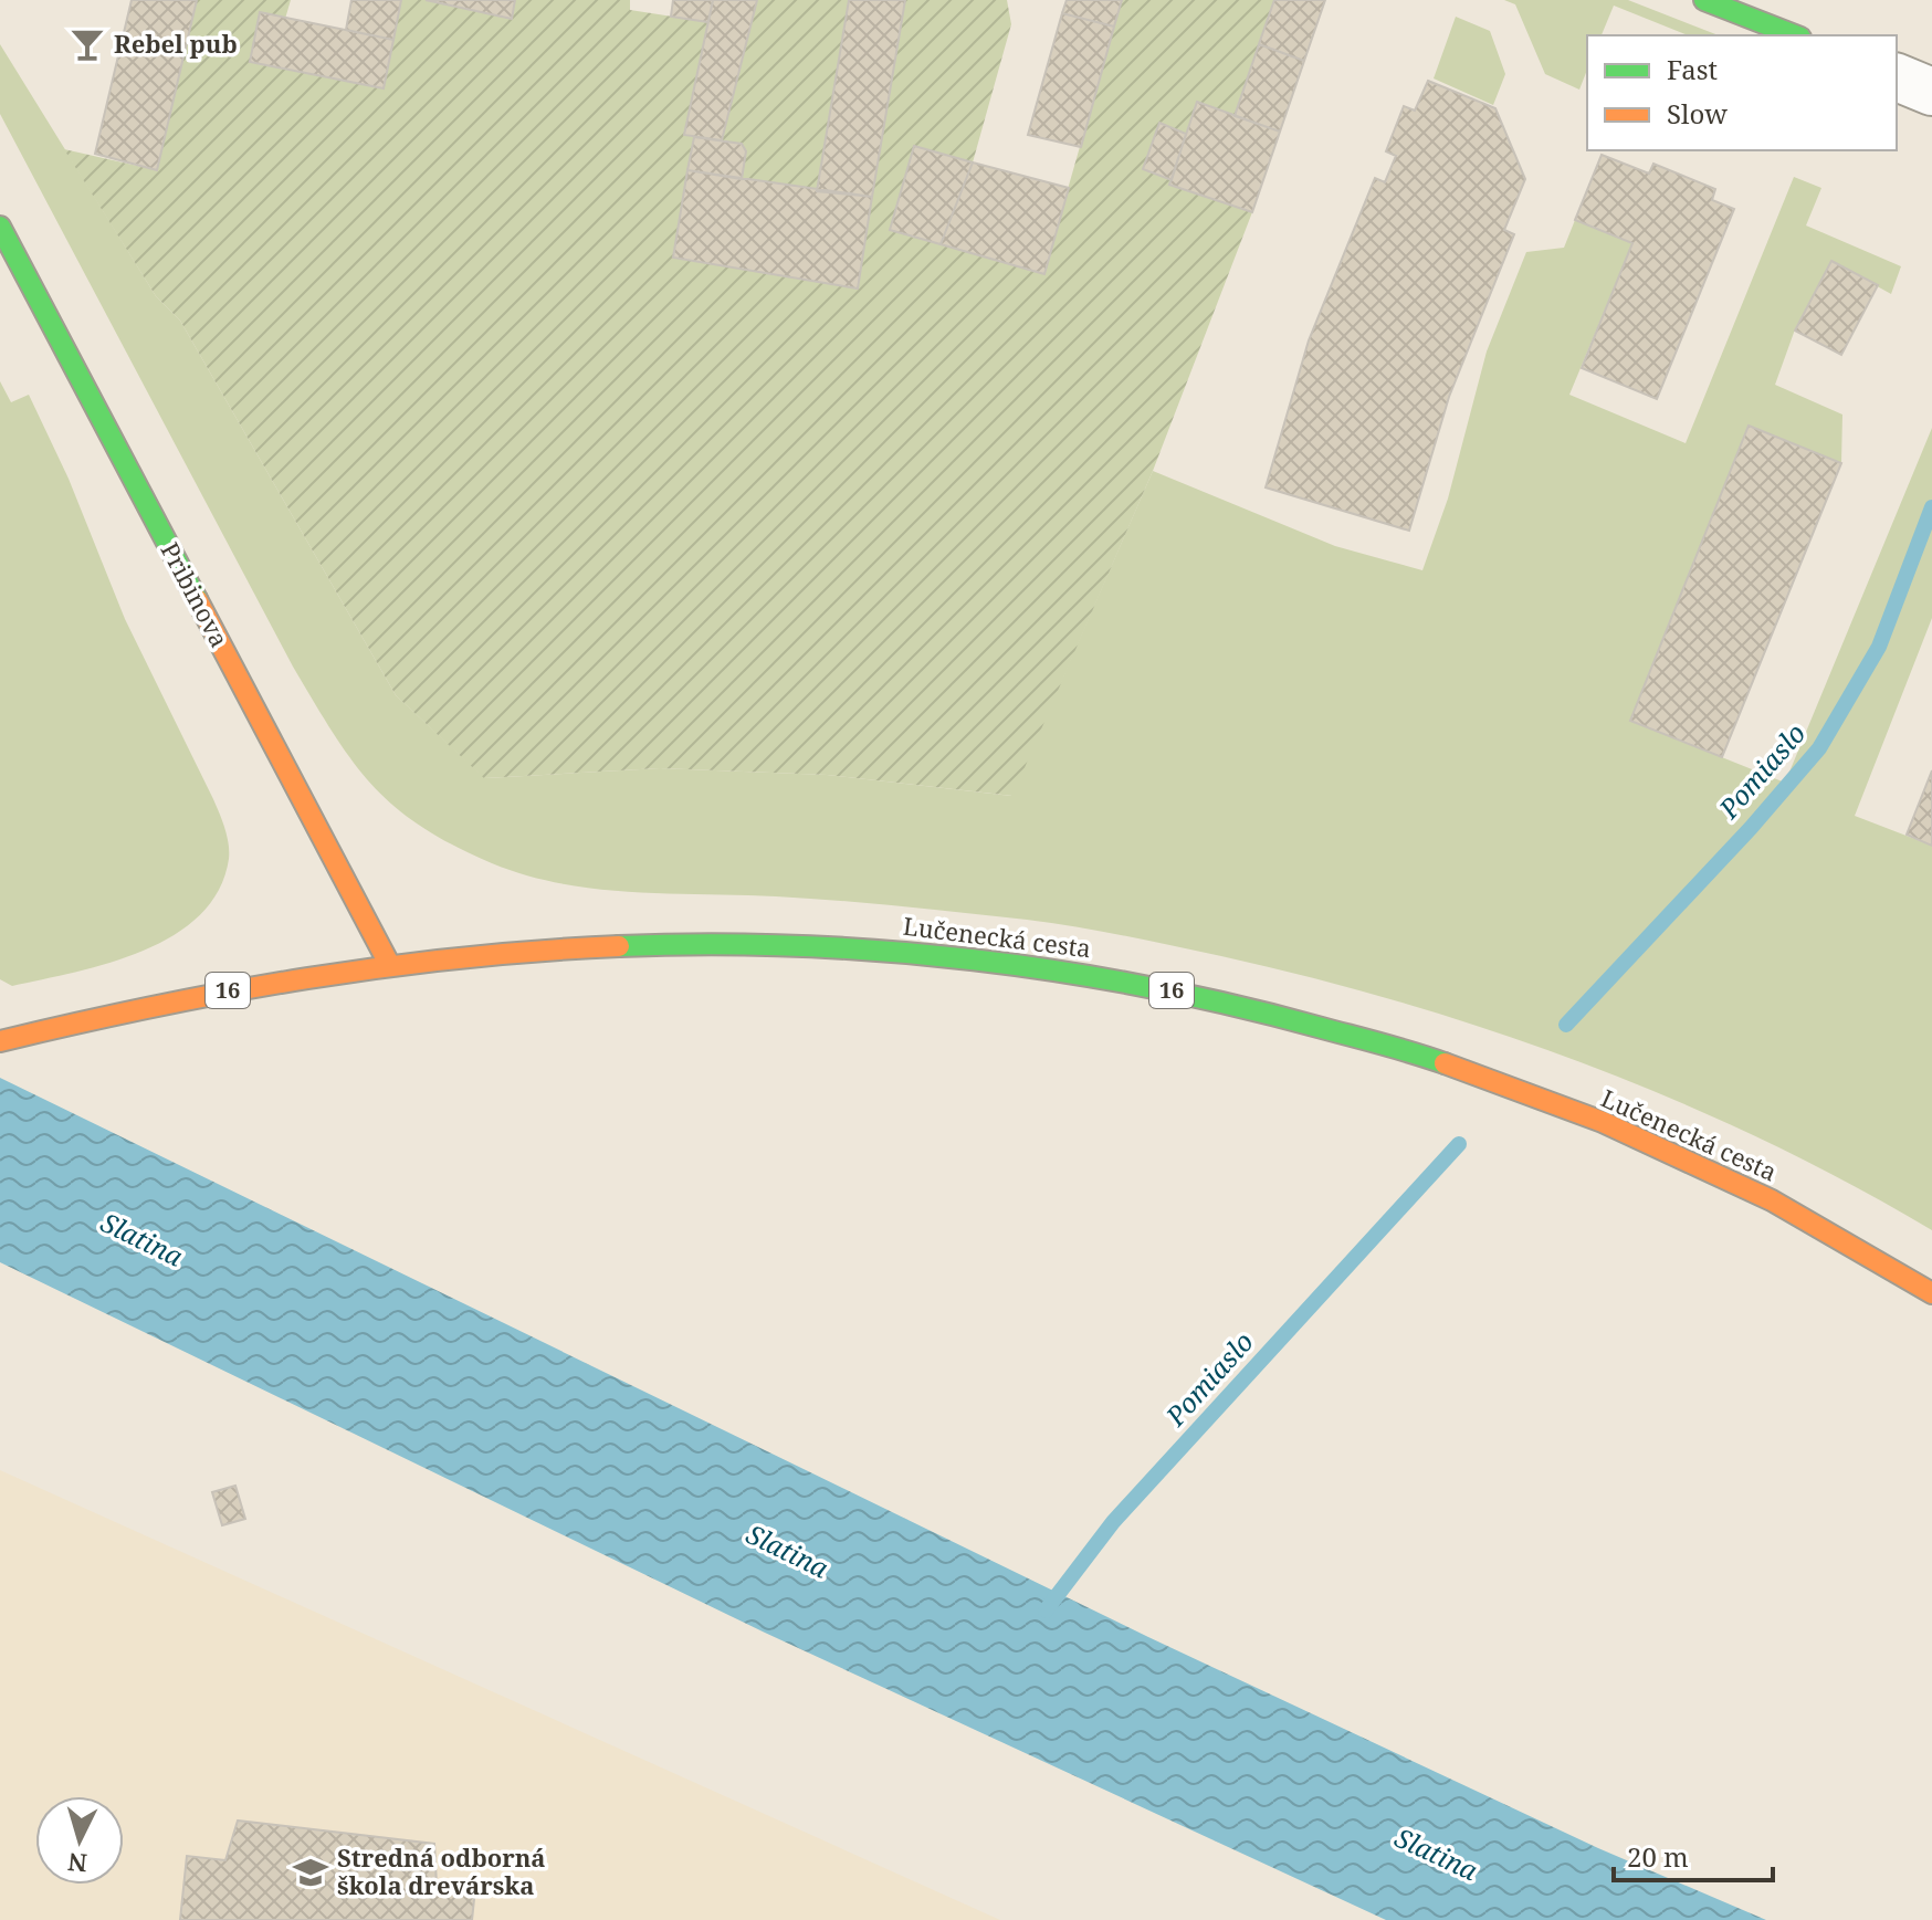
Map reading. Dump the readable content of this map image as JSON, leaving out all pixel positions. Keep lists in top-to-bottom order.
{
  "streets": {
    "main road": ["Pribinova", "Lučenecká cesta", "16"]
  },
  "crossings": [
    ["Pribinova", "Lučenecká cesta"]
  ],
  "water": ["Pomiaslo", "Slatina"],
  "places": {
    "bar": ["Rebel pub"],
    "school or university": ["Stredná odborná škola drevárska"]
  },
  "legend": ["Fast", "Slow"],
  "scale_bar": "20 m",
  "north": "bottom"
}
